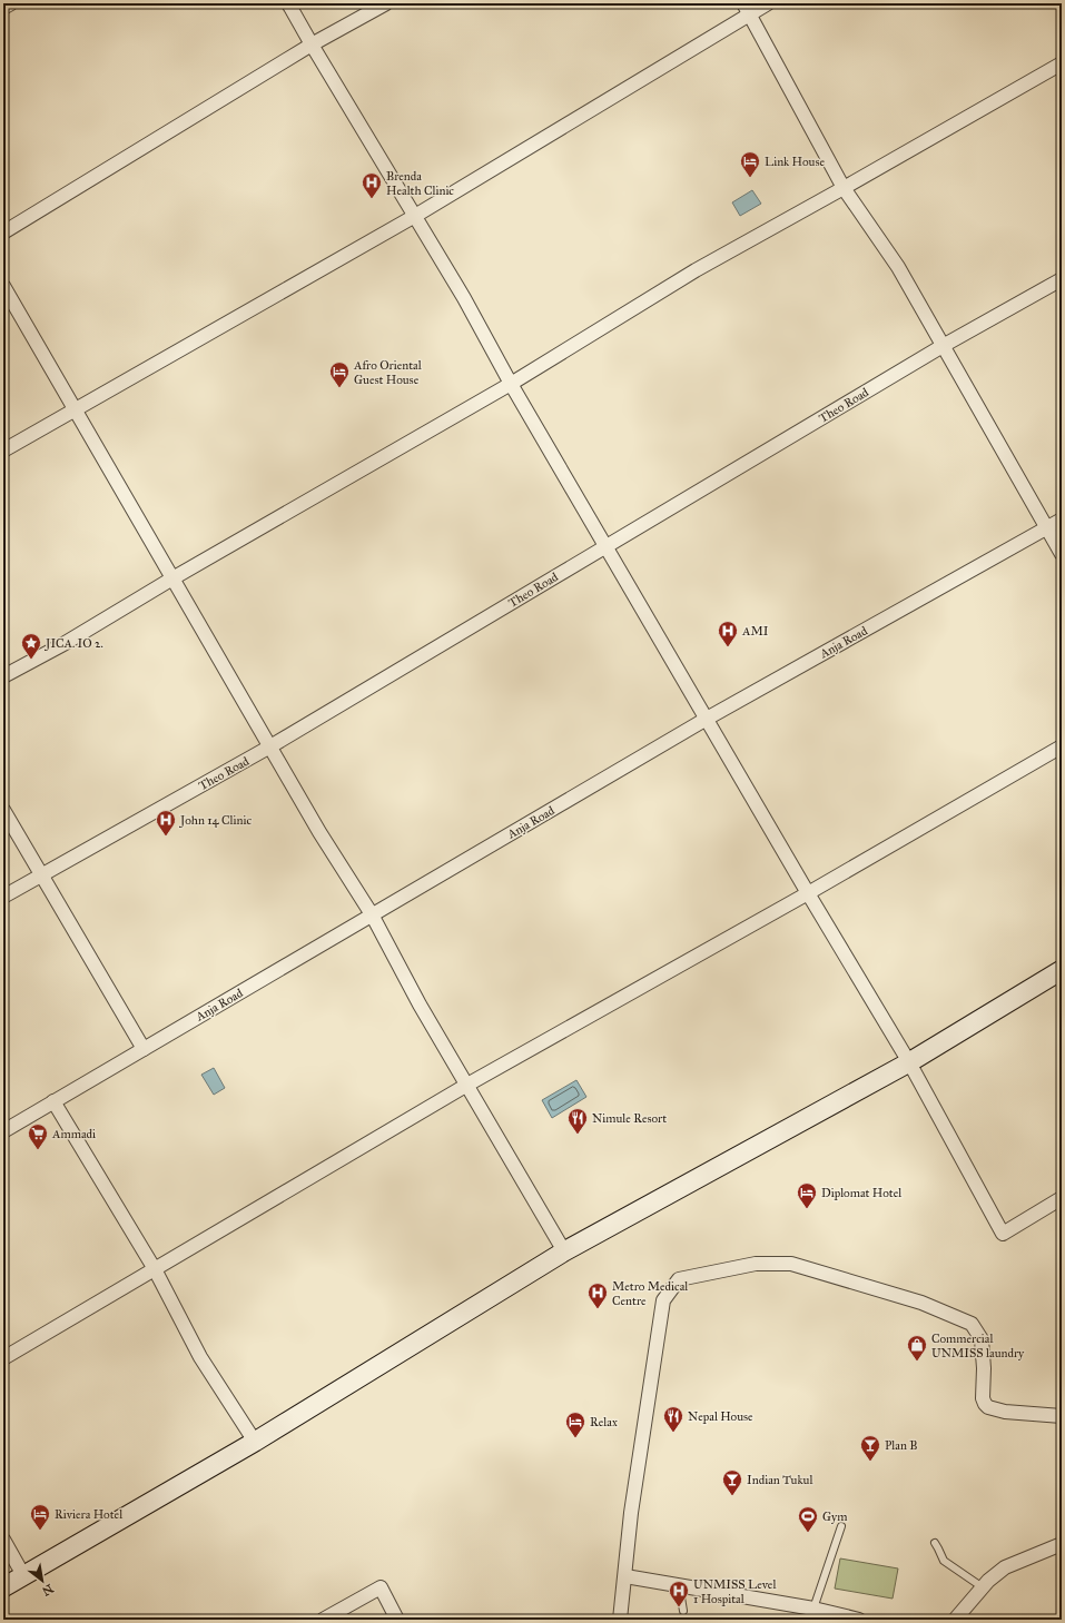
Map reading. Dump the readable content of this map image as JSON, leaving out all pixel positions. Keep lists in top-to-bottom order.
{
  "streets": {
    "street": ["Theo Road", "Anja Road"]
  },
  "places": {
    "hotel": [
      "Link House",
      "Afro Oriental Guest House",
      "Diplomat Hotel",
      "Relax",
      "Riviera Hotel"
    ],
    "hospital": [
      "Brenda Health Clinic",
      "AMI",
      "John 14 Clinic",
      "Metro Medical Centre",
      "UNMISS Level 1 Hospital"
    ],
    "place": ["JICA. IO 2."],
    "restaurant": ["Nimule Resort", "Nepal House"],
    "supermarket": ["Ammadi"],
    "shop": ["Commercial UNMISS laundry"],
    "bar": ["Plan B", "Indian Tukul"],
    "sports": ["Gym"]
  },
  "north": "bottom right"
}
